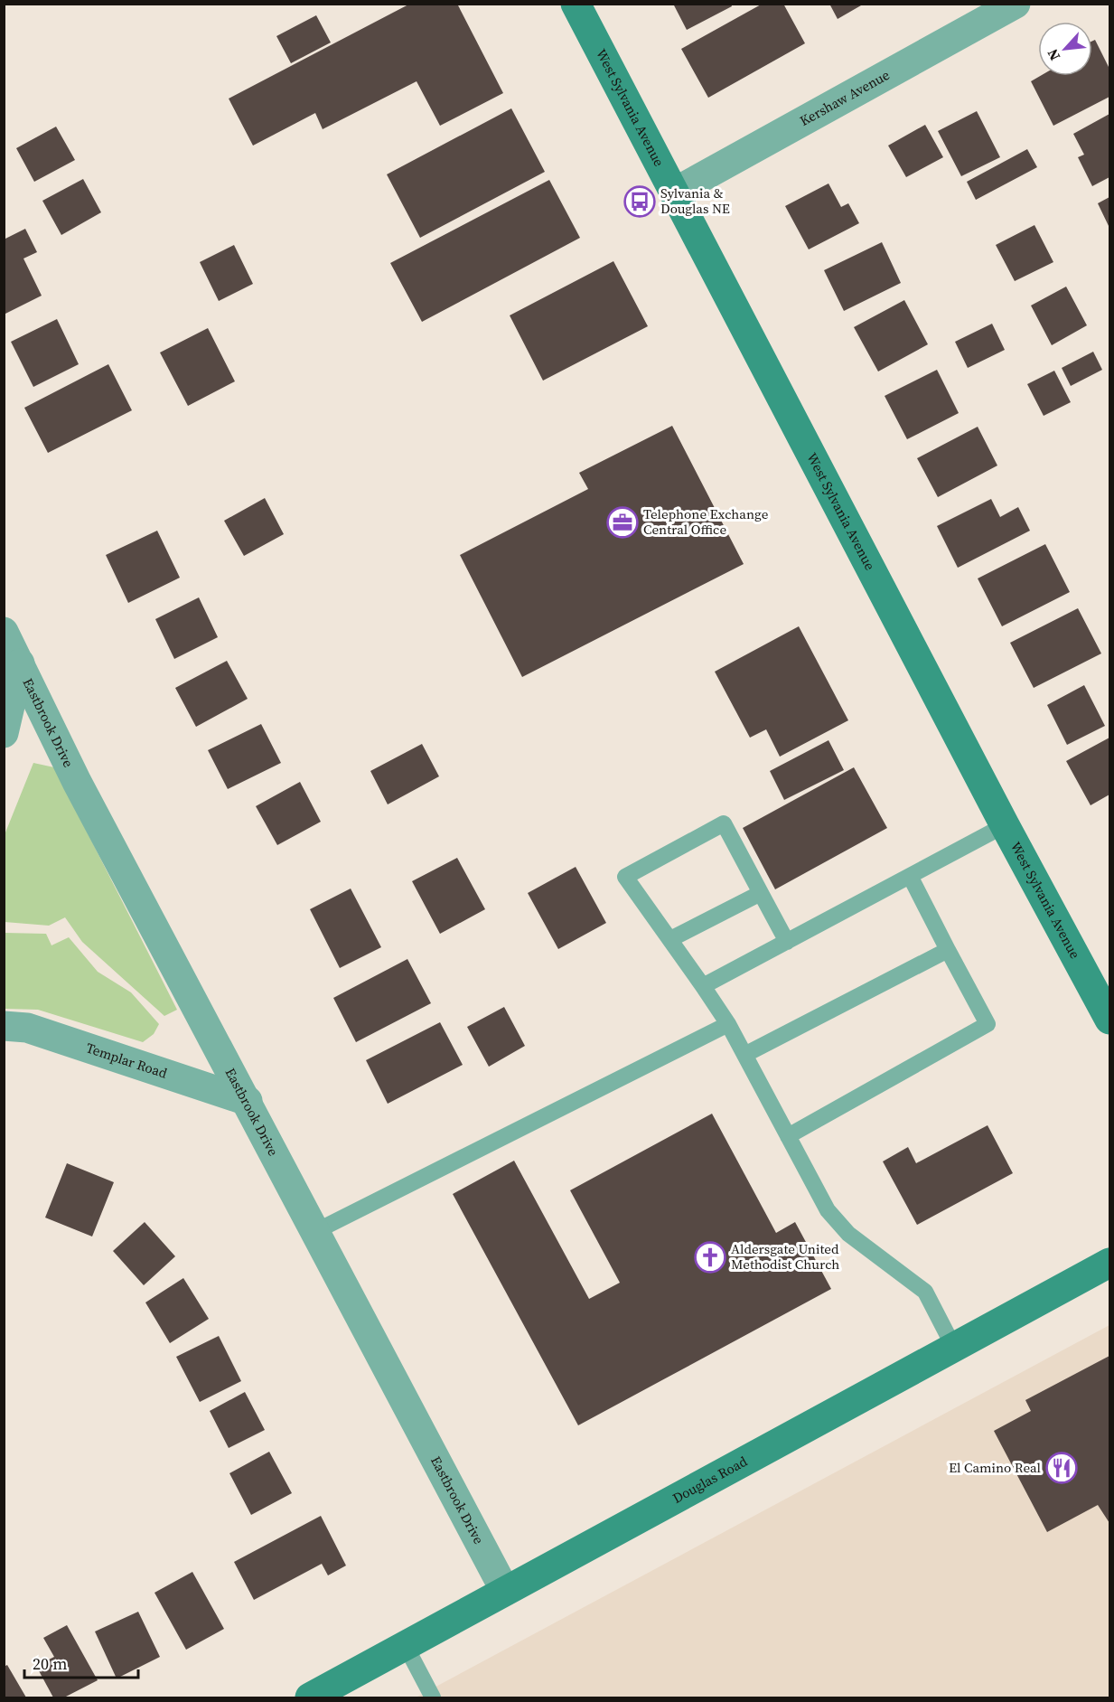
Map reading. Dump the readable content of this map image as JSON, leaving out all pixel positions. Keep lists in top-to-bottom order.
{
  "streets": {
    "main road": ["West Sylvania Avenue", "Douglas Road"],
    "street": ["Kershaw Avenue", "Eastbrook Drive", "Templar Road"]
  },
  "crossings": [
    ["Kershaw Avenue", "West Sylvania Avenue"],
    ["Eastbrook Drive", "Templar Road"],
    ["Eastbrook Drive", "Douglas Road"]
  ],
  "places": {
    "bus stop": ["Sylvania & Douglas NE"],
    "office": ["Telephone Exchange Central Office"],
    "church": ["Aldersgate United Methodist Church"],
    "restaurant": ["El Camino Real"]
  },
  "scale_bar": "20 m",
  "north": "bottom left"
}
